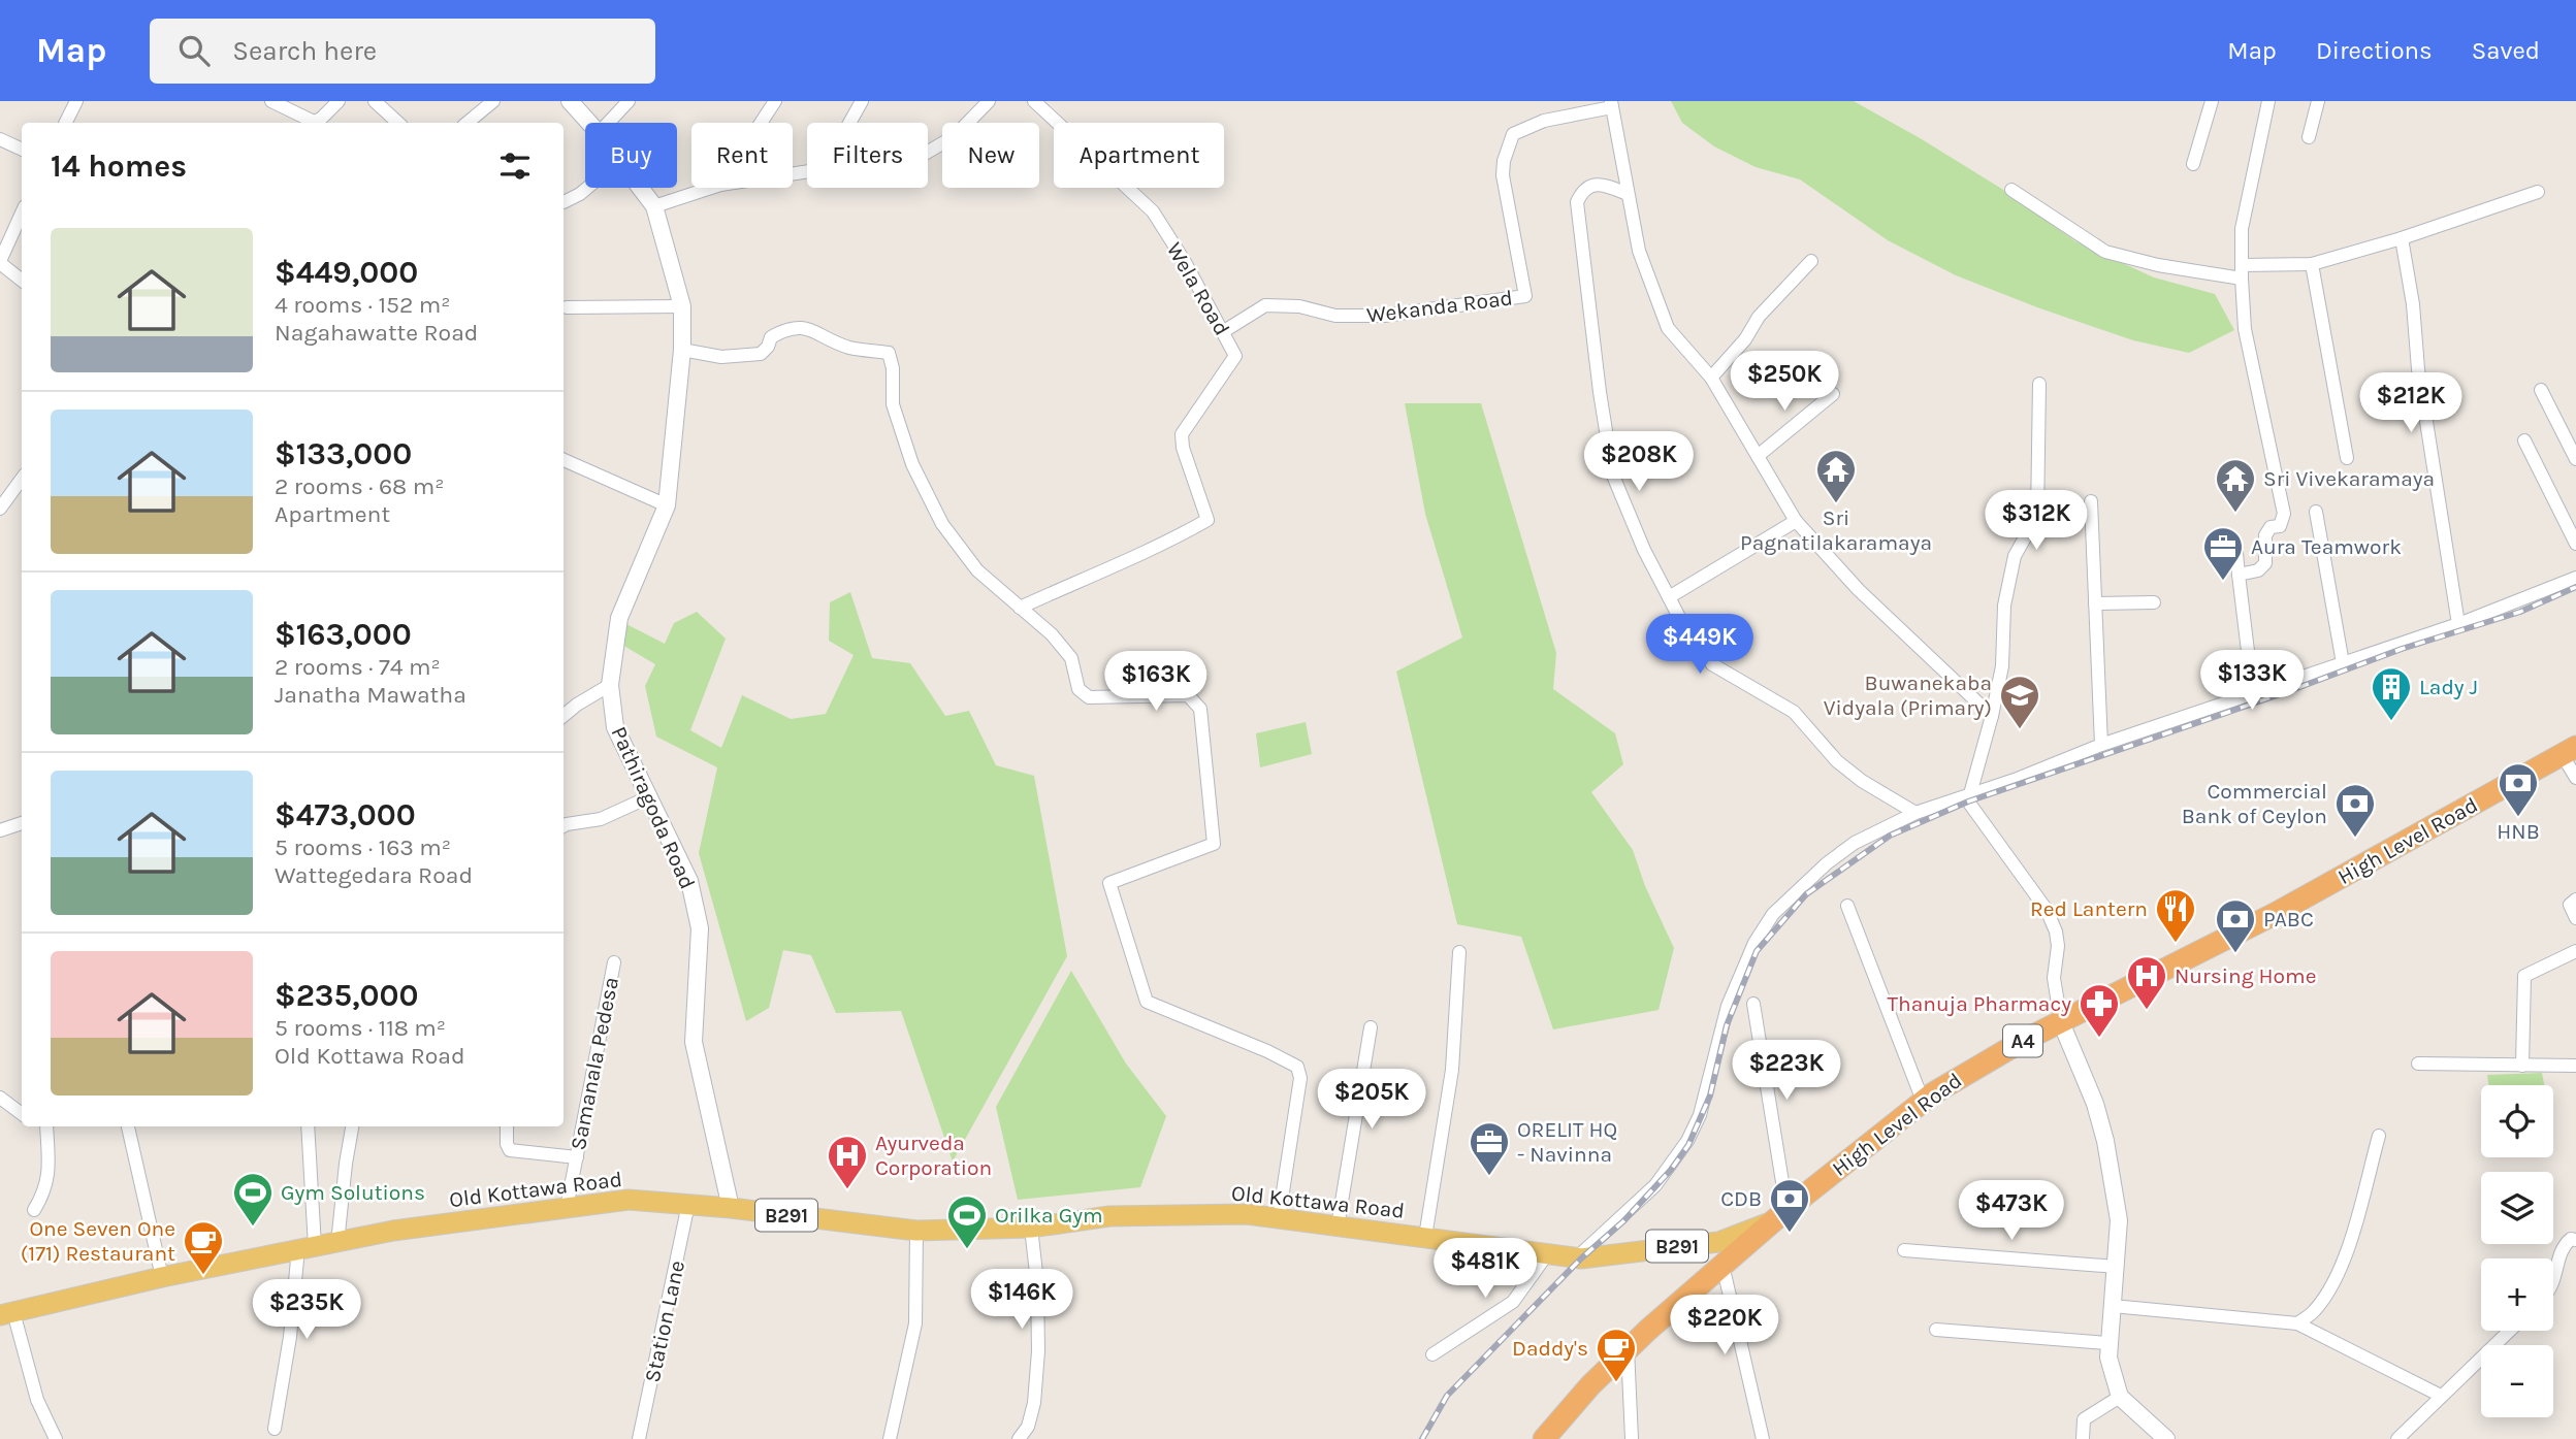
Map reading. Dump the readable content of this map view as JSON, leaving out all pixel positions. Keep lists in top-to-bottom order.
{
  "streets": {
    "highway": ["High Level Road", "A4"],
    "main road": ["Old Kottawa Road", "B291"],
    "street": [
      "Wela Road",
      "Wekanda Road",
      "Pathiragoda Road",
      "Samanala Pedesa",
      "Station Lane"
    ]
  },
  "crossings": [
    ["Wela Road", "Wekanda Road"],
    ["Pathiragoda Road", "Old Kottawa Road"],
    ["High Level Road", "Old Kottawa Road"],
    ["Samanala Pedesa", "Old Kottawa Road"],
    ["Old Kottawa Road", "Station Lane"]
  ],
  "places": {
    "temple": ["Sri Pagnatilakaramaya", "Sri Vivekaramaya"],
    "office": ["Aura Teamwork", "ORELIT HQ - Navinna"],
    "building": ["Lady J"],
    "school or university": ["Buwanekaba Vidyala (Primary)"],
    "bank": [
      "HNB",
      "Commercial Bank of Ceylon",
      "PABC",
      "CDB"
    ],
    "restaurant": ["Red Lantern"],
    "hospital": ["Nursing Home", "Ayurveda Corporation"],
    "pharmacy": ["Thanuja Pharmacy"],
    "sports": ["Gym Solutions", "Orilka Gym"],
    "cafe": ["One Seven One (171) Restaurant", "Daddy's"]
  },
  "page": {
    "header": "Map",
    "search": "Search here",
    "nav": ["Map", "Directions", "Saved"],
    "chip": [
      "Buy",
      "Rent",
      "Filters",
      "New",
      "Apartment"
    ],
    "heading": "14 homes",
    "list": [
      {
        "name": "$449,000",
        "note": "4 rooms · 152 m² · Nagahawatte Road"
      },
      {
        "name": "$133,000",
        "note": "2 rooms · 68 m² · Apartment"
      },
      {
        "name": "$163,000",
        "note": "2 rooms · 74 m² · Janatha Mawatha"
      },
      {
        "name": "$473,000",
        "note": "5 rooms · 163 m² · Wattegedara Road"
      },
      {
        "name": "$235,000",
        "note": "5 rooms · 118 m² · Old Kottawa Road"
      }
    ],
    "price": [
      "$250K",
      "$212K",
      "$208K",
      "$312K",
      "$449K",
      "$133K",
      "$163K",
      "$223K",
      "$205K",
      "$473K",
      "$481K",
      "$146K",
      "$235K",
      "$220K"
    ],
    "map_buttons": ["+", "−"]
  }
}
